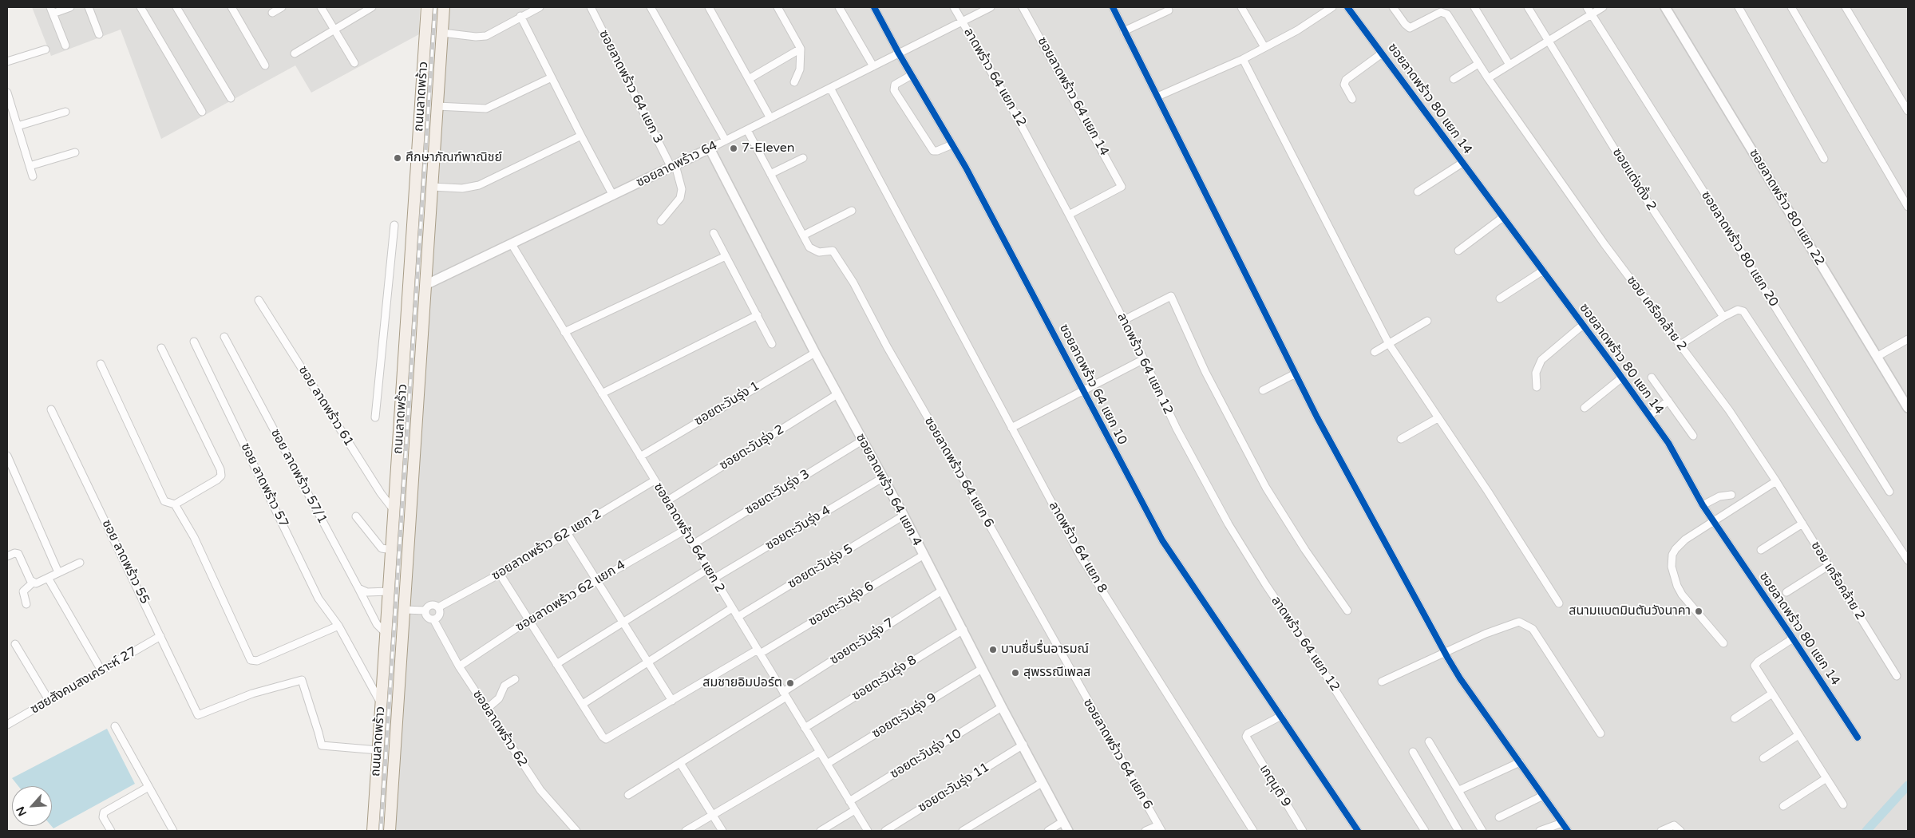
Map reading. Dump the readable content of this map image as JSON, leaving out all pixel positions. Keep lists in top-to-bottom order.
{
  "streets": {
    "main road": ["ถนนลาดพร้าว"],
    "street": [
      "ลาดพร้าว 64 แยก 12",
      "ซอยลาดพร้าว 64 แยก 3",
      "ซอยลาดพร้าว 64 แยก 14",
      "ซอยลาดพร้าว 80 แยก 14",
      "ซอยลาดพร้าว 64",
      "ซอยแต่งตั้ง 2",
      "ซอยลาดพร้าว 80 แยก 22",
      "ซอยลาดพร้าว 80 แยก 20",
      "ซอย เครือคล้าย 2",
      "ซอยลาดพร้าว 64 แยก 10",
      "ซอยตะวันรุ่ง 1",
      "ซอย ลาดพร้าว 61",
      "ซอยตะวันรุ่ง 2",
      "ซอยลาดพร้าว 64 แยก 6",
      "ซอย ลาดพร้าว 57/1",
      "ซอย ลาดพร้าว 57",
      "ซอยลาดพร้าว 64 แยก 4",
      "ซอยตะวันรุ่ง 3",
      "ซอยตะวันรุ่ง 4",
      "ซอยลาดพร้าว 64 แยก 2",
      "ซอยลาดพร้าว 62 แยก 2",
      "ลาดพร้าว 64 แยก 8",
      "ซอย ลาดพร้าว 55",
      "ซอยตะวันรุ่ง 5",
      "ซอยลาดพร้าว 62 แยก 4",
      "ซอยตะวันรุ่ง 6",
      "ซอยตะวันรุ่ง 7",
      "ซอยตะวันรุ่ง 8",
      "ซฮยสังคมสงเคราะห์ 27",
      "ซอยตะวันรุ่ง 9",
      "ซอยลาดพร้าว 62",
      "ซอยตะวันรุ่ง 10",
      "เกตุนุติ 9",
      "ซอยตะวันรุ่ง 11"
    ]
  },
  "crossings": [
    ["ลาดพร้าว 64 แยก 12", "ซอยลาดพร้าว 64 แยก 14"],
    ["ลาดพร้าว 64 แยก 12", "ซอยลาดพร้าว 64"],
    ["ซอยลาดพร้าว 64 แยก 3", "ซอยลาดพร้าว 64"],
    ["ถนนลาดพร้าว", "ซอยลาดพร้าว 64"],
    ["ถนนลาดพร้าว", "ซอย ลาดพร้าว 61"],
    ["ถนนลาดพร้าว", "ซอย ลาดพร้าว 57/1"],
    ["ถนนลาดพร้าว", "ซอย ลาดพร้าว 57"],
    ["ถนนลาดพร้าว", "ซอย ลาดพร้าว 55"],
    ["ซอยลาดพร้าว 64", "ซอยลาดพร้าว 64 แยก 10"],
    ["ซอยลาดพร้าว 64", "ซอยลาดพร้าว 64 แยก 6"],
    ["ซอยลาดพร้าว 64", "ซอยลาดพร้าว 64 แยก 4"],
    ["ซอยลาดพร้าว 64", "ซอยลาดพร้าว 64 แยก 2"],
    ["ซอยลาดพร้าว 64", "ลาดพร้าว 64 แยก 8"],
    ["ซอยลาดพร้าว 64 แยก 10", "เกตุนุติ 9"],
    ["ซอยตะวันรุ่ง 1", "ซอยลาดพร้าว 64 แยก 4"],
    ["ซอยตะวันรุ่ง 1", "ซอยลาดพร้าว 64 แยก 2"],
    ["ซอยตะวันรุ่ง 2", "ซอยลาดพร้าว 64 แยก 4"],
    ["ซอยตะวันรุ่ง 2", "ซอยลาดพร้าว 64 แยก 2"],
    ["ซอยลาดพร้าว 64 แยก 4", "ซอยตะวันรุ่ง 3"],
    ["ซอยลาดพร้าว 64 แยก 4", "ซอยตะวันรุ่ง 4"],
    ["ซอยลาดพร้าว 64 แยก 4", "ซอยตะวันรุ่ง 5"],
    ["ซอยลาดพร้าว 64 แยก 4", "ซอยตะวันรุ่ง 6"],
    ["ซอยลาดพร้าว 64 แยก 4", "ซอยตะวันรุ่ง 7"],
    ["ซอยลาดพร้าว 64 แยก 4", "ซอยตะวันรุ่ง 8"],
    ["ซอยลาดพร้าว 64 แยก 4", "ซอยตะวันรุ่ง 9"],
    ["ซอยลาดพร้าว 64 แยก 4", "ซอยตะวันรุ่ง 10"],
    ["ซอยลาดพร้าว 64 แยก 4", "ซอยตะวันรุ่ง 11"],
    ["ซอยตะวันรุ่ง 3", "ซอยลาดพร้าว 64 แยก 2"],
    ["ซอยตะวันรุ่ง 4", "ซอยลาดพร้าว 64 แยก 2"],
    ["ซอยลาดพร้าว 64 แยก 2", "ซอยลาดพร้าว 62 แยก 2"],
    ["ซอยลาดพร้าว 64 แยก 2", "ซอยตะวันรุ่ง 5"],
    ["ซอยลาดพร้าว 64 แยก 2", "ซอยลาดพร้าว 62 แยก 4"],
    ["ซอยลาดพร้าว 64 แยก 2", "ซอยตะวันรุ่ง 6"],
    ["ซอยลาดพร้าว 64 แยก 2", "ซอยตะวันรุ่ง 7"],
    ["ซอยลาดพร้าว 64 แยก 2", "ซอยตะวันรุ่ง 8"],
    ["ซอยลาดพร้าว 64 แยก 2", "ซอยตะวันรุ่ง 9"],
    ["ซอยลาดพร้าว 64 แยก 2", "ซอยตะวันรุ่ง 10"],
    ["ซอยลาดพร้าว 62 แยก 2", "ซอยลาดพร้าว 62"],
    ["ซอย ลาดพร้าว 55", "ซฮยสังคมสงเคราะห์ 27"],
    ["ซอยลาดพร้าว 62 แยก 4", "ซอยลาดพร้าว 62"]
  ],
  "places": [
    "7-Eleven",
    "ศึกษาภัณฑ์พาณิชย์",
    "สนามแบตมินตันวังนาคา",
    "บานชื่นรื่นอารมณ์",
    "สุพรรณีเพลส",
    "สมชายอิมปอร์ต"
  ],
  "north": "bottom left"
}
